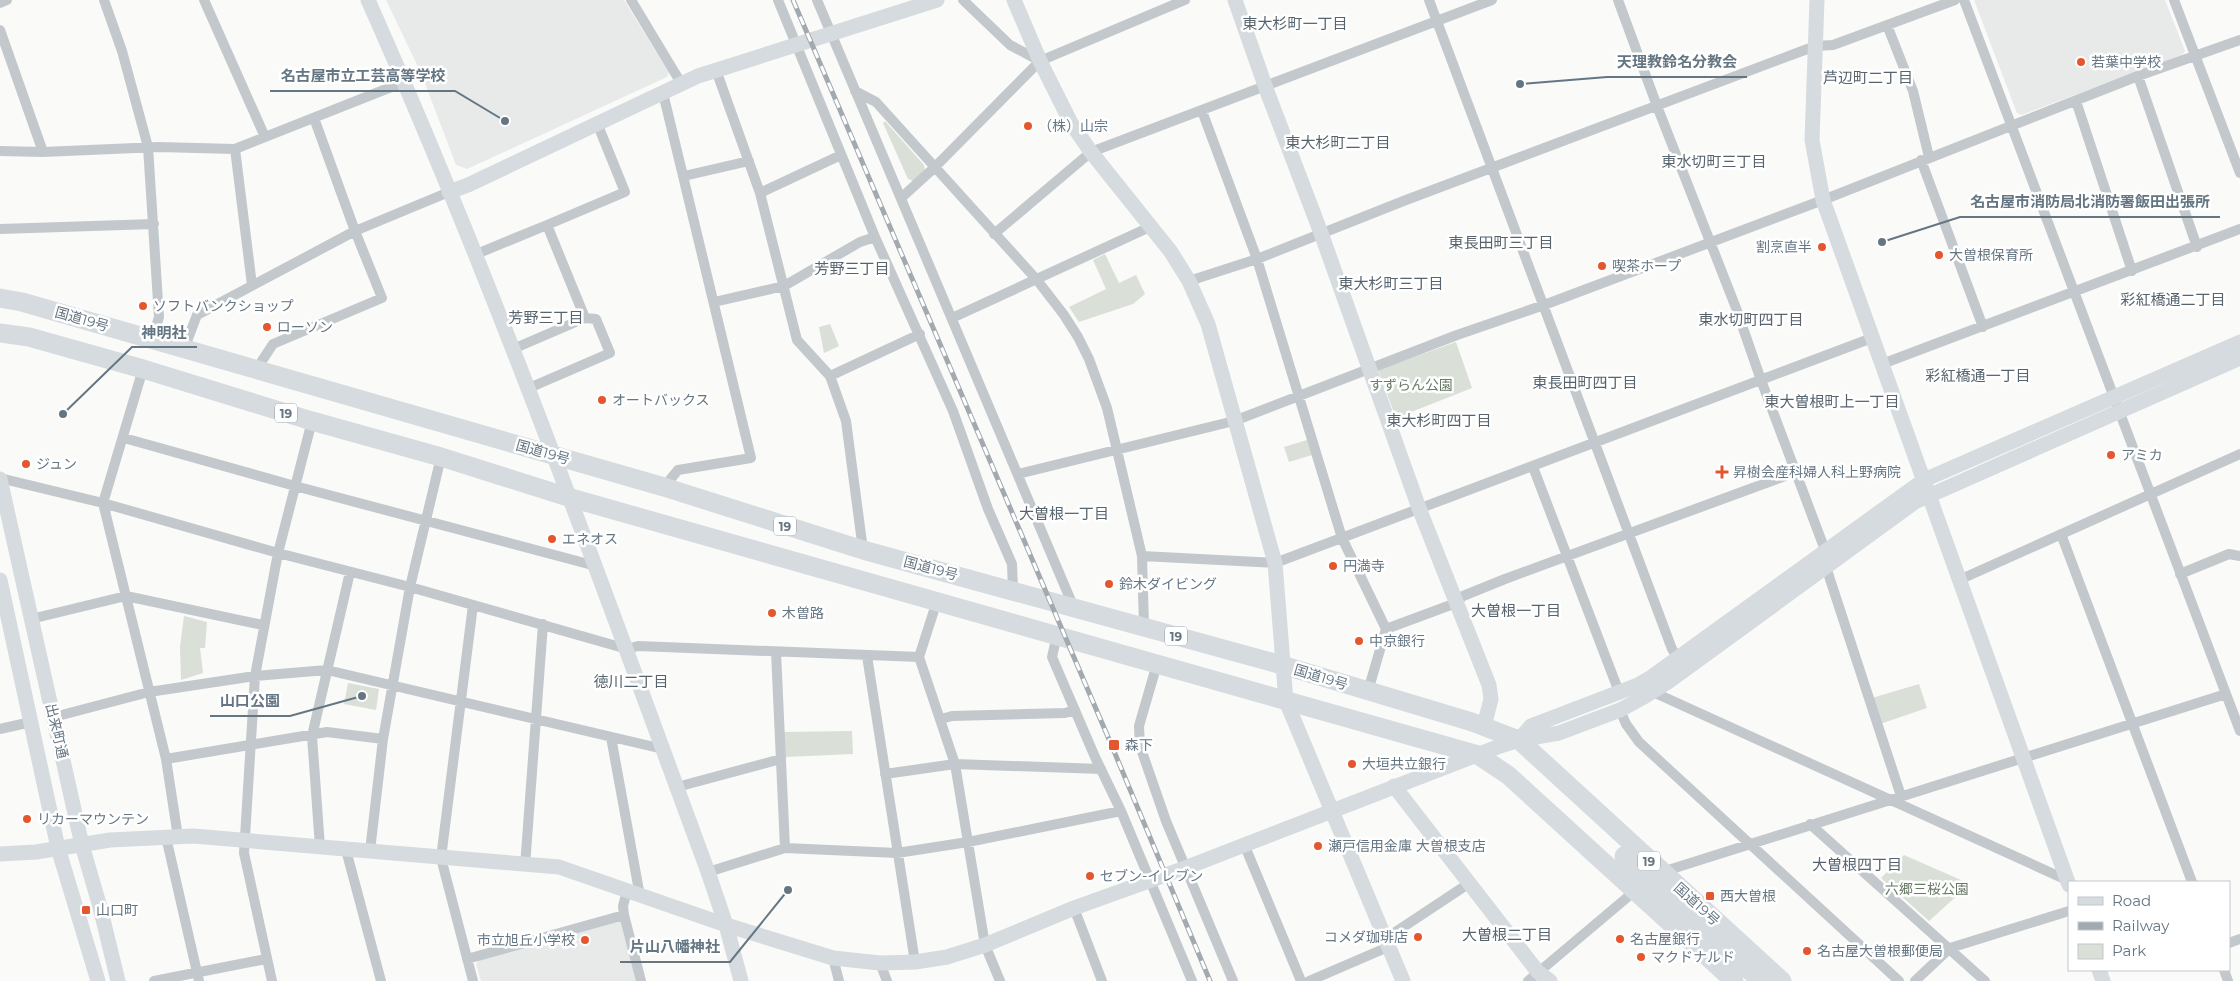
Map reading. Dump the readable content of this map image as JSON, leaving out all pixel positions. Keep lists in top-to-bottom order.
{
  "streets": {
    "highway": ["国道19号", "19"],
    "street": ["出来町通"]
  },
  "districts": [
    "東大杉町一丁目",
    "芦辺町二丁目",
    "東大杉町二丁目",
    "東水切町三丁目",
    "東長田町三丁目",
    "芳野三丁目",
    "東大杉町三丁目",
    "彩紅橋通二丁目",
    "芳野三丁目",
    "東水切町四丁目",
    "彩紅橋通一丁目",
    "東長田町四丁目",
    "東大曽根町上一丁目",
    "東大杉町四丁目",
    "大曽根一丁目",
    "大曽根一丁目",
    "徳川二丁目",
    "大曽根四丁目",
    "大曽根二丁目"
  ],
  "parks": ["すずらん公園", "六郷三桜公園"],
  "places": {
    "other": [
      "若葉中学校",
      "天理教鈴名分教会",
      "名古屋市立工芸高等学校",
      "（株）山宗",
      "名古屋市消防局北消防署飯田出張所",
      "割烹直半",
      "大曽根保育所",
      "喫茶ホープ",
      "ソフトバンクショップ",
      "ローソン",
      "オートバックス",
      "神明社",
      "アミカ",
      "ジュン",
      "エネオス",
      "円満寺",
      "鈴木ダイビング",
      "木曽路",
      "中京銀行",
      "山口公園",
      "大垣共立銀行",
      "リカーマウンテン",
      "瀬戸信用金庫 大曽根支店",
      "セブン-イレブン",
      "片山八幡神社",
      "コメダ珈琲店",
      "名古屋銀行",
      "市立旭丘小学校",
      "名古屋大曽根郵便局",
      "マクドナルド"
    ],
    "health": ["昇樹会産科婦人科上野病院"],
    "transit": ["森下", "西大曽根", "山口町"]
  },
  "legend": ["Road", "Railway", "Park"]
}
